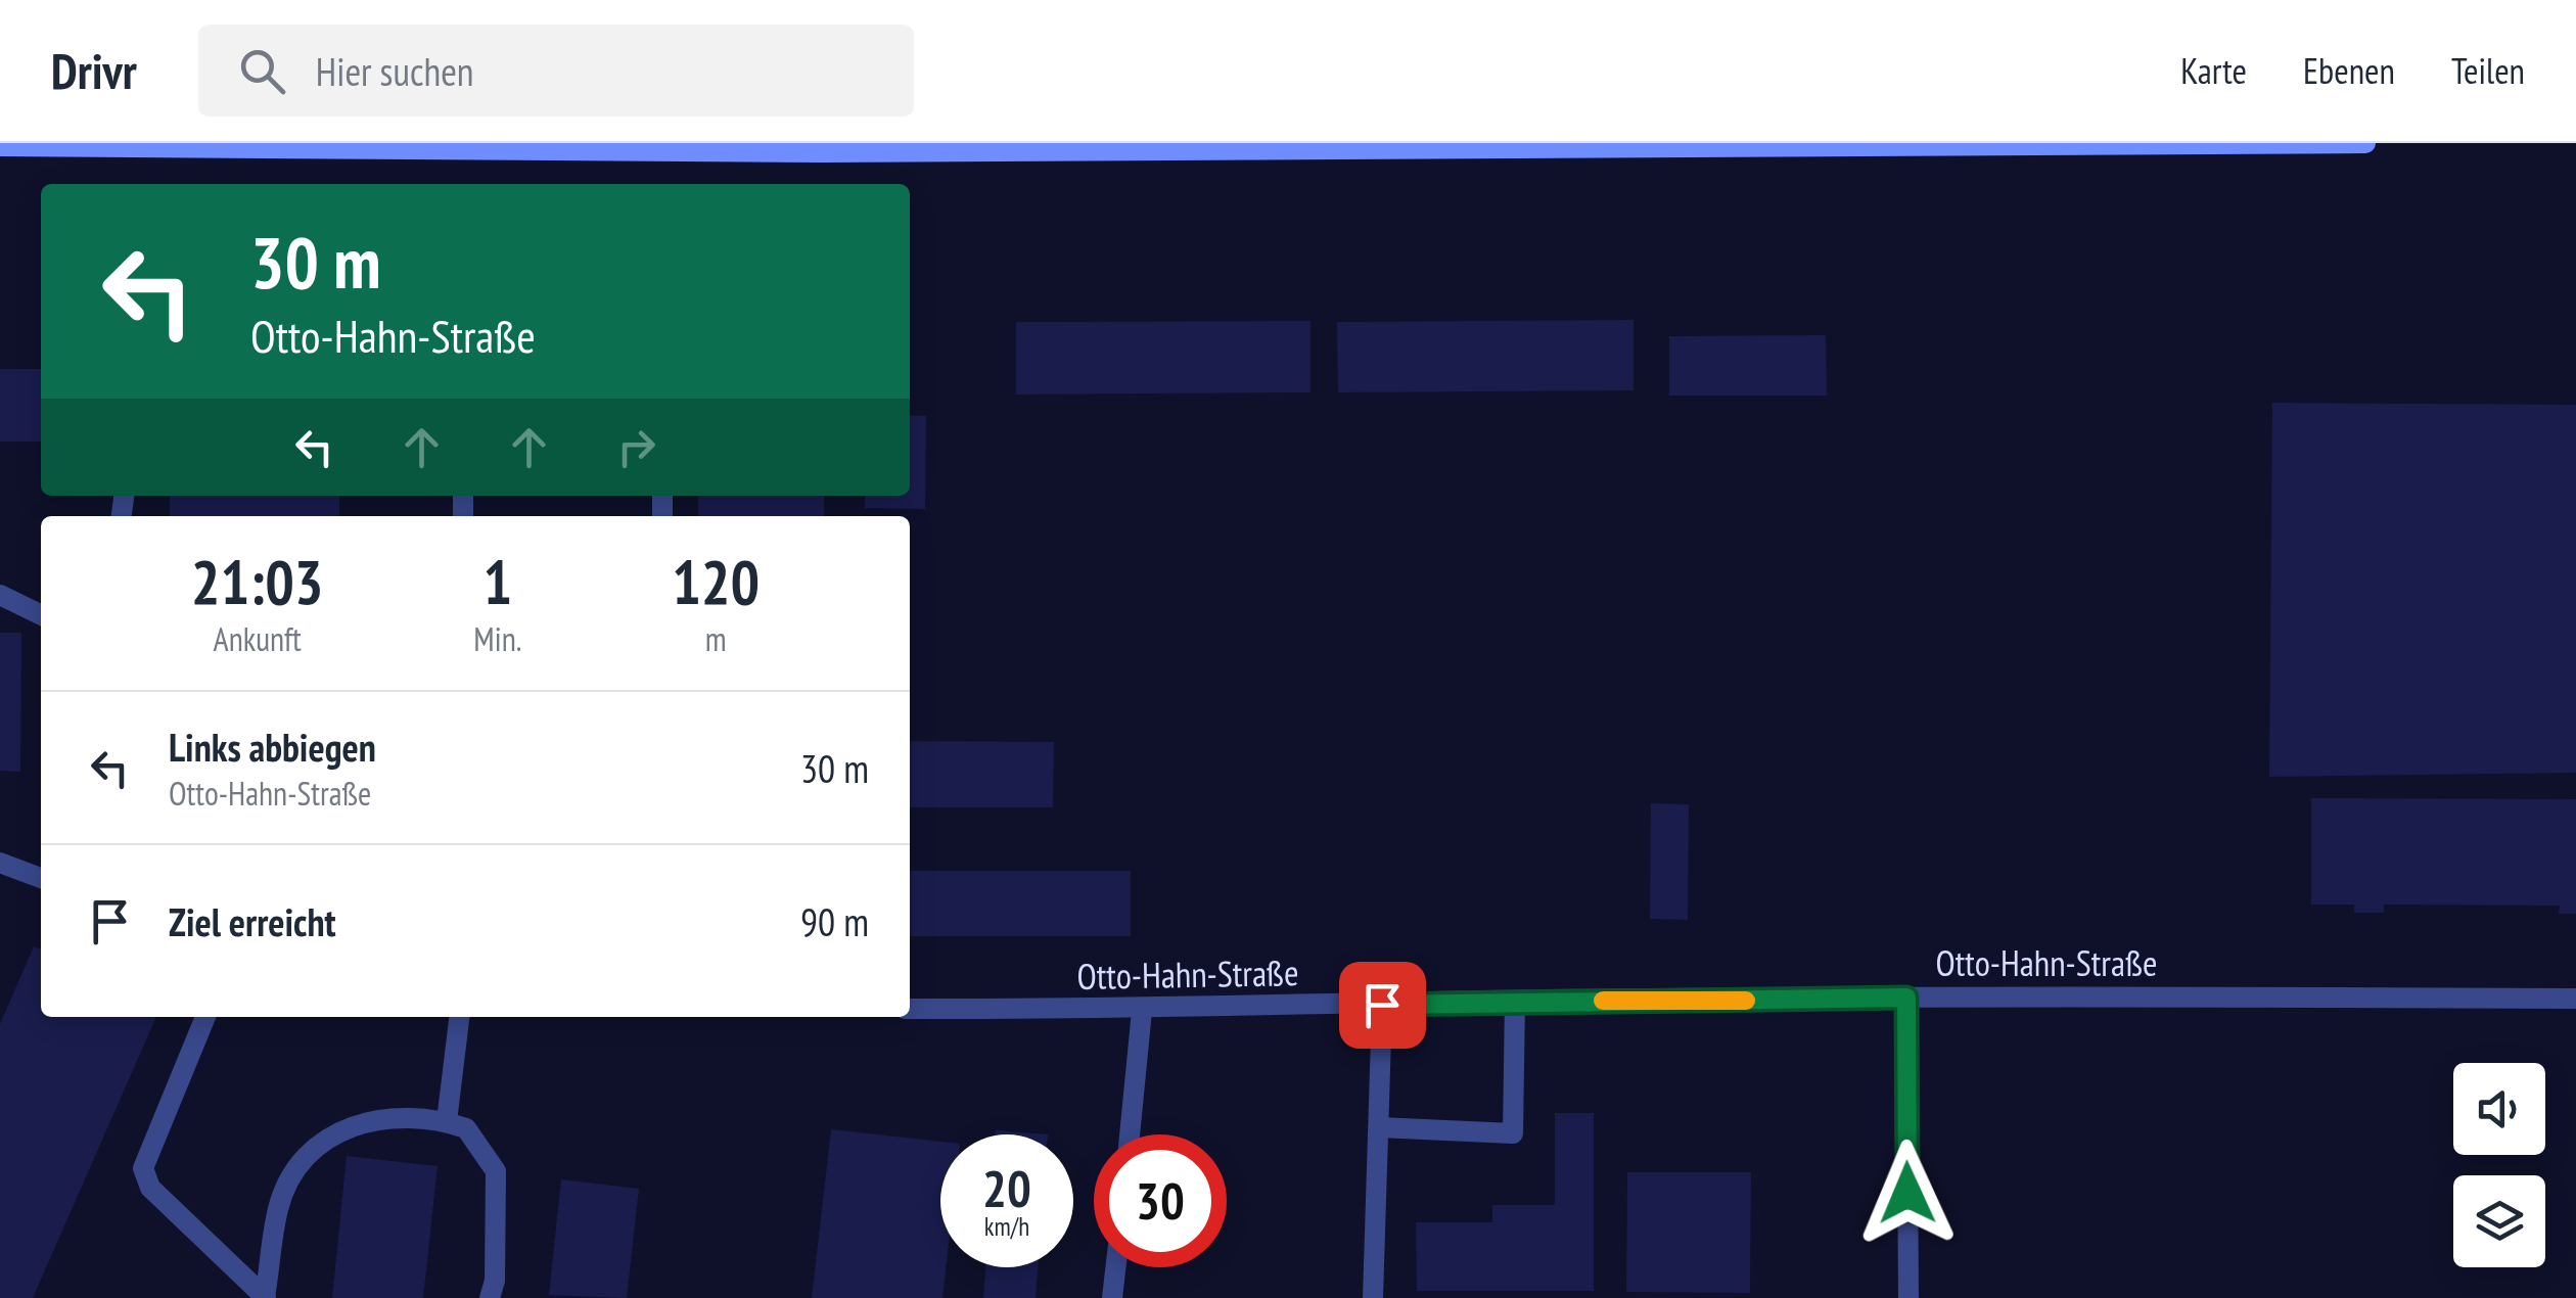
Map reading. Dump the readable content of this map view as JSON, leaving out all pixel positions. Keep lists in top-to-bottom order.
{
  "streets": {
    "street": ["Otto-Hahn-Straße"]
  },
  "page": {
    "header": "Drivr",
    "search": "Hier suchen",
    "nav": ["Karte", "Ebenen", "Teilen"],
    "turn": ["30 m", "Otto-Hahn-Straße"],
    "eta": [
      "21:03",
      "Ankunft",
      "1",
      "Min.",
      "120",
      "m"
    ],
    "list": [
      {
        "name": "Links abbiegen",
        "note": "Otto-Hahn-Straße",
        "value": "30 m"
      },
      {
        "name": "Ziel erreicht",
        "value": "90 m"
      }
    ],
    "speed": "20 km/h",
    "limit": "30"
  }
}
